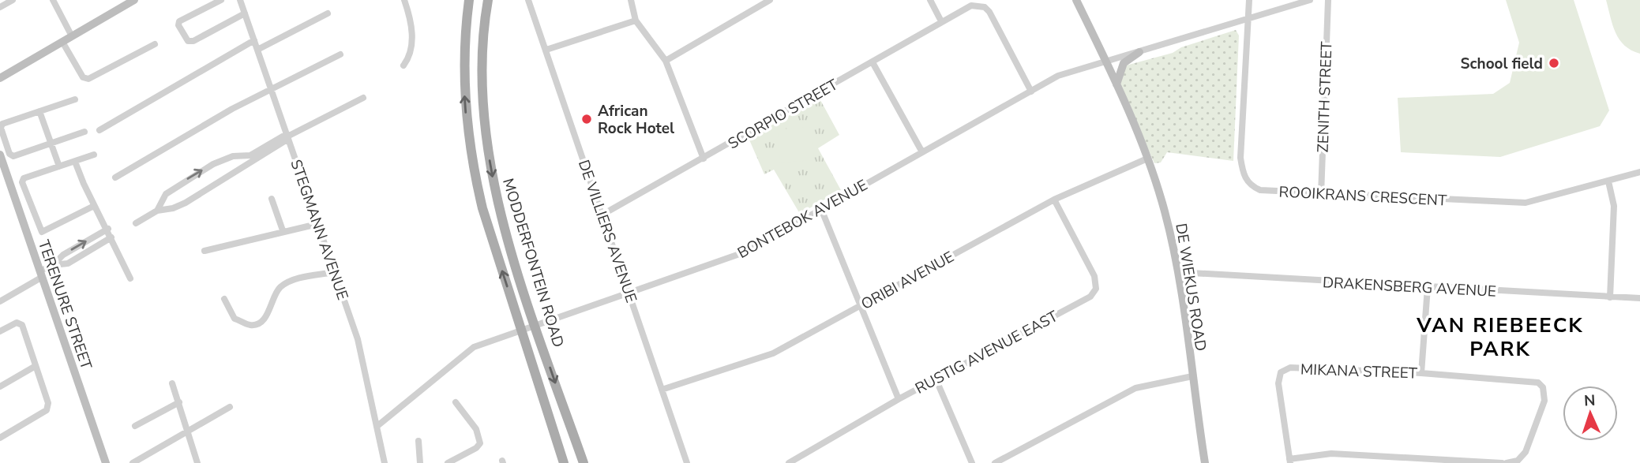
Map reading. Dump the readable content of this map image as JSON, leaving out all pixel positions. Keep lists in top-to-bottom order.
{
  "streets": {
    "main road": ["MODDERFONTEIN ROAD"],
    "street": [
      "ZENITH STREET",
      "SCORPIO STREET",
      "ROOIKRANS CRESCENT",
      "BONTEBOK AVENUE",
      "STEGMANN AVENUE",
      "DE VILLIERS AVENUE",
      "ORIBI AVENUE",
      "DRAKENSBERG AVENUE",
      "DE WIEKUS ROAD",
      "TERENURE STREET",
      "RUSTIG AVENUE EAST",
      "MIKANA STREET"
    ]
  },
  "crossings": [
    ["ZENITH STREET", "ROOIKRANS CRESCENT"],
    ["SCORPIO STREET", "BONTEBOK AVENUE"],
    ["SCORPIO STREET", "DE VILLIERS AVENUE"],
    ["ROOIKRANS CRESCENT", "BONTEBOK AVENUE"],
    ["BONTEBOK AVENUE", "STEGMANN AVENUE"],
    ["BONTEBOK AVENUE", "DE VILLIERS AVENUE"],
    ["BONTEBOK AVENUE", "MODDERFONTEIN ROAD"],
    ["BONTEBOK AVENUE", "DE WIEKUS ROAD"],
    ["DE VILLIERS AVENUE", "ORIBI AVENUE"],
    ["ORIBI AVENUE", "DE WIEKUS ROAD"],
    ["ORIBI AVENUE", "RUSTIG AVENUE EAST"],
    ["DRAKENSBERG AVENUE", "DE WIEKUS ROAD"]
  ],
  "districts": ["VAN RIEBEECK PARK"],
  "places": ["School field", "African Rock Hotel"],
  "north": "top"
}
